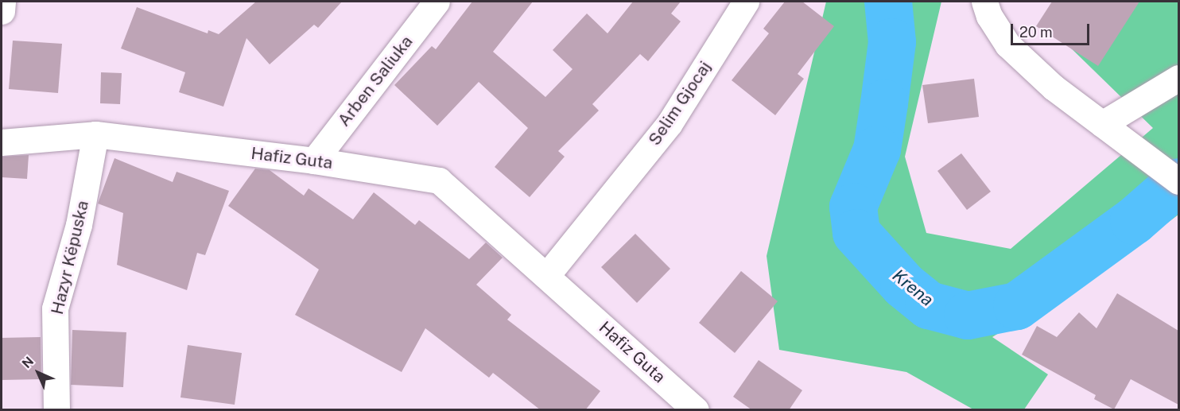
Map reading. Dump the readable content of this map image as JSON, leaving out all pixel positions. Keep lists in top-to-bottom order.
{
  "streets": {
    "street": [
      "Arben Saliuka",
      "Selim Gjocaj",
      "Hafiz Guta",
      "Hazyr Këpuska"
    ]
  },
  "crossings": [
    ["Arben Saliuka", "Hafiz Guta"],
    ["Selim Gjocaj", "Hafiz Guta"],
    ["Hafiz Guta", "Hazyr Këpuska"]
  ],
  "water": ["Krena"],
  "scale_bar": "20 m",
  "north": "top left"
}
